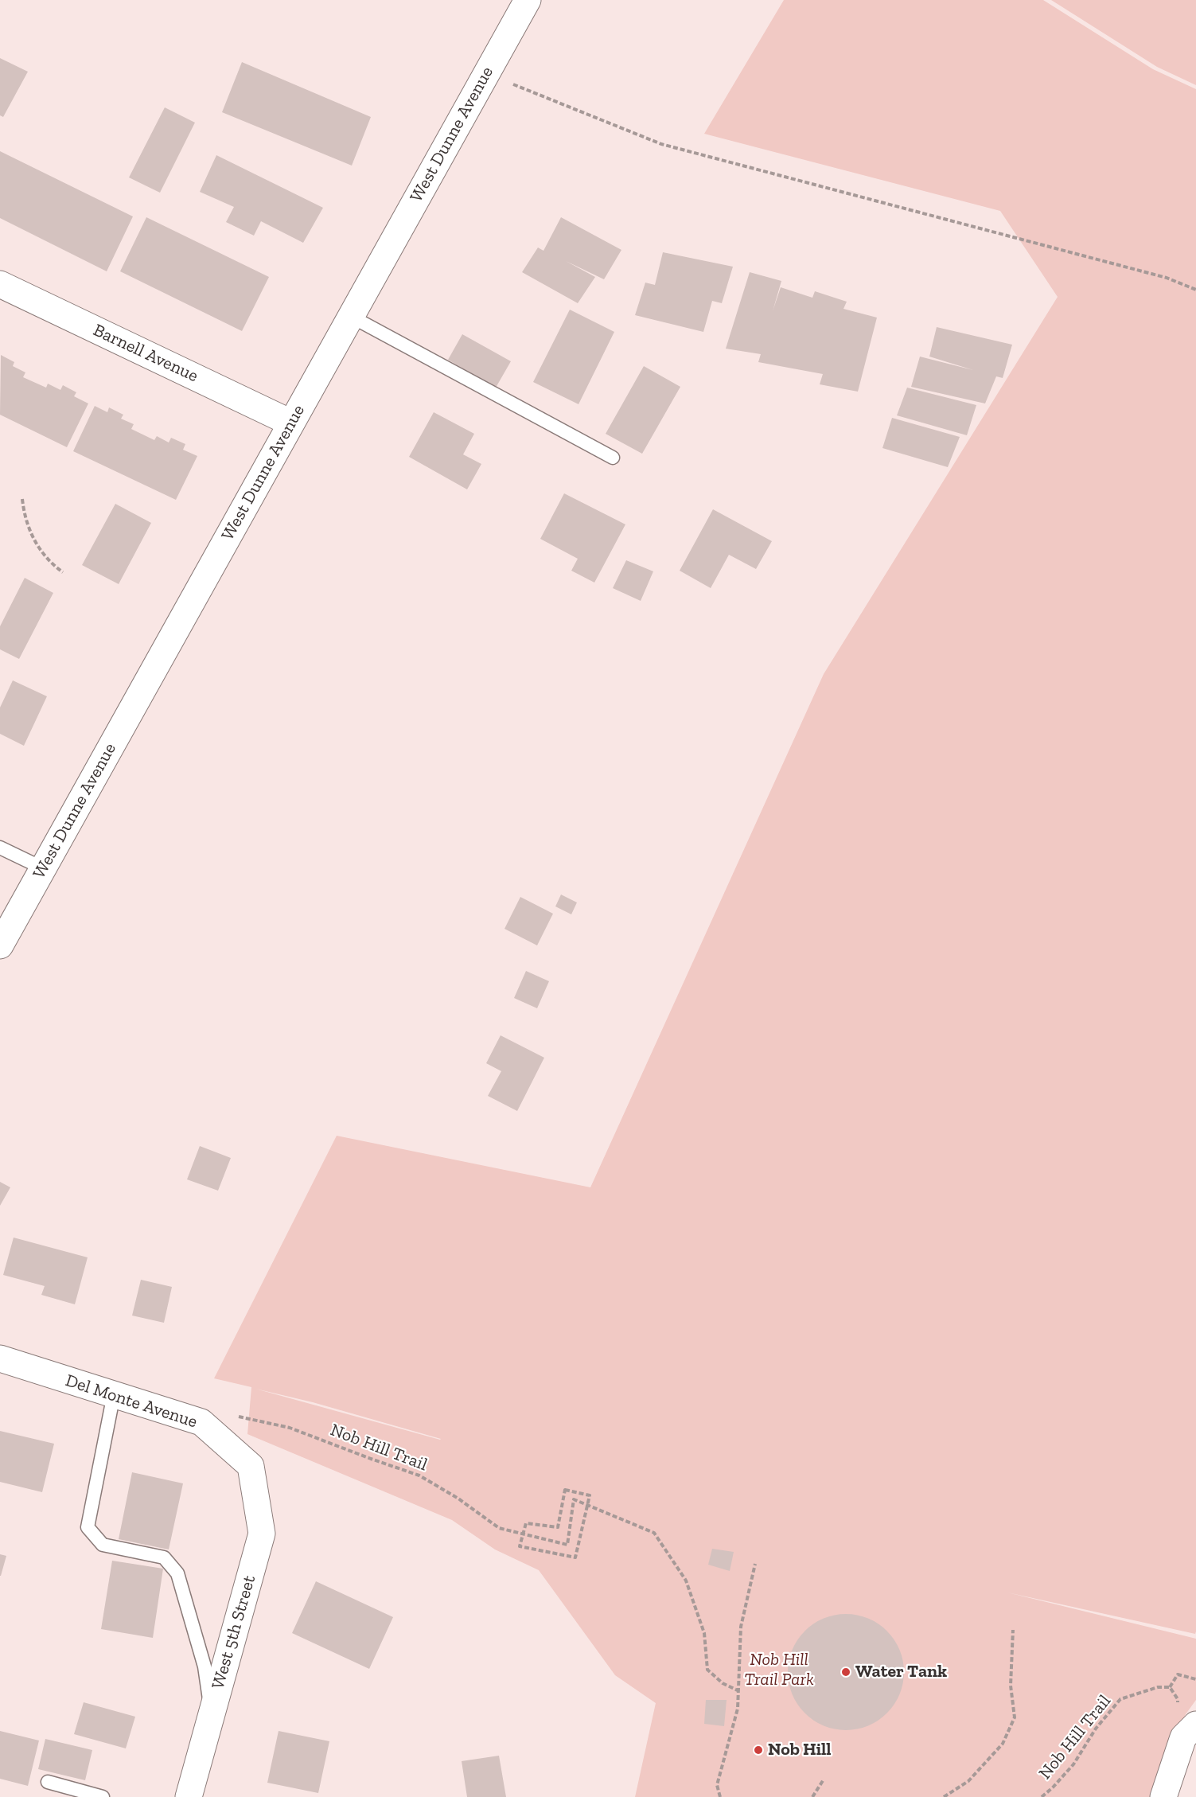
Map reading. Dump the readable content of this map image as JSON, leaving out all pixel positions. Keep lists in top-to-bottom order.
{
  "streets": {
    "main road": [
      "West Dunne Avenue",
      "Barnell Avenue",
      "Del Monte Avenue",
      "West 5th Street"
    ],
    "path": ["Nob Hill Trail"]
  },
  "crossings": [
    ["West Dunne Avenue", "Barnell Avenue"],
    ["Del Monte Avenue", "West 5th Street"]
  ],
  "parks": ["Nob Hill Trail Park"],
  "places": ["Water Tank", "Nob Hill"]
}
